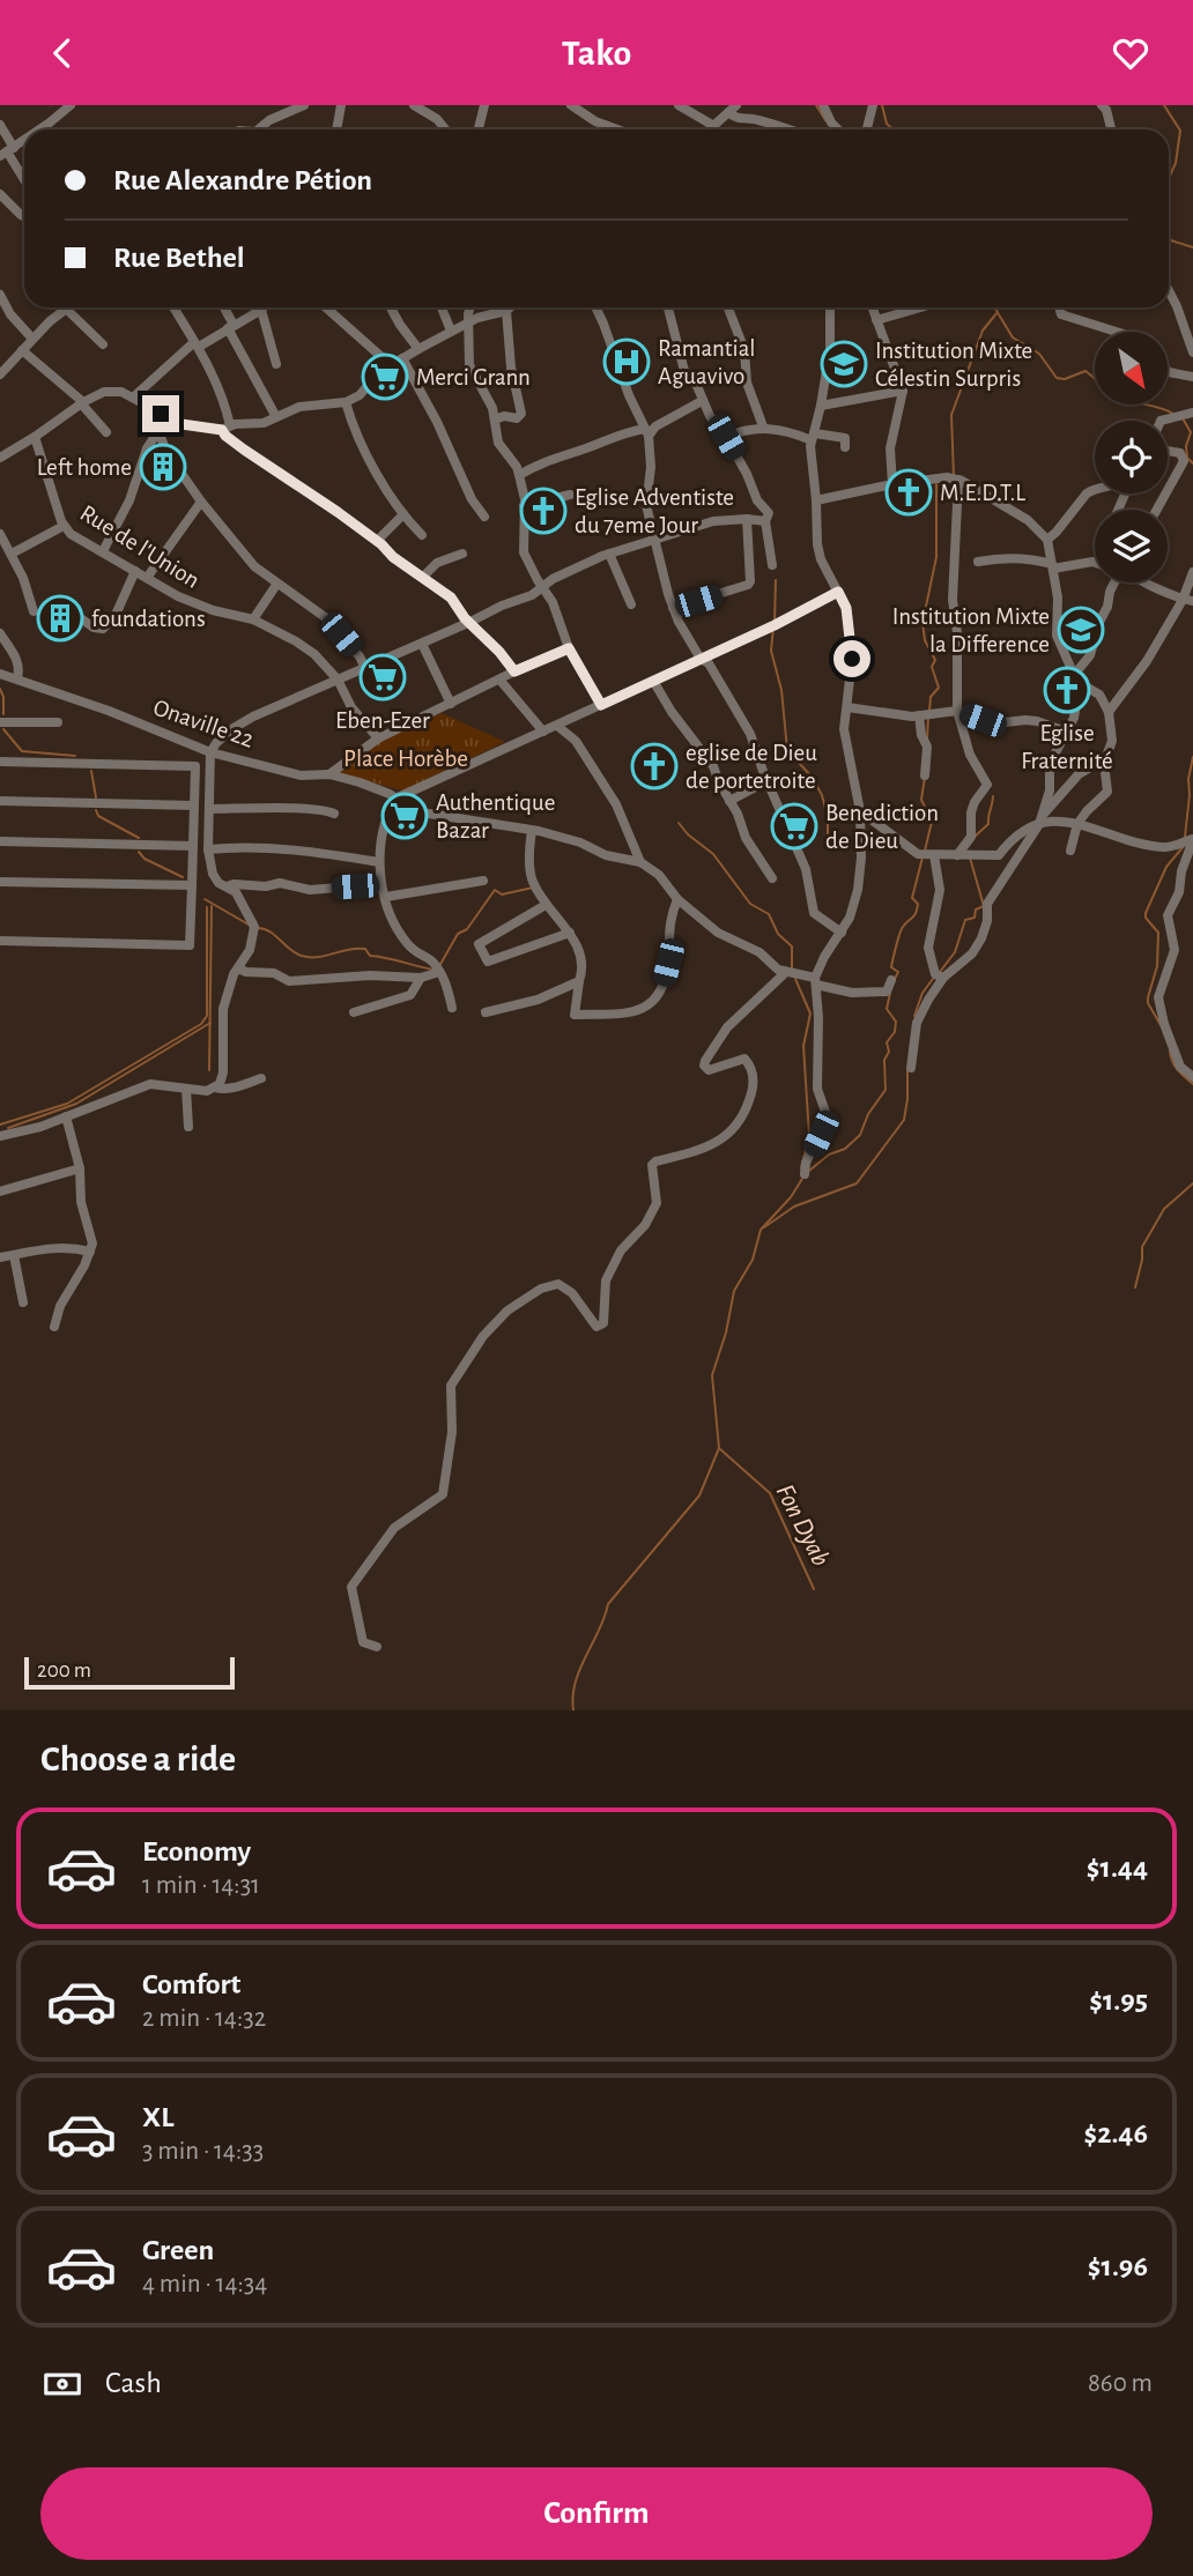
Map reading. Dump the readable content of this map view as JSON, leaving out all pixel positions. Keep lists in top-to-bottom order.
{
  "streets": {
    "street": ["Rue de l'Union", "Onaville 22"]
  },
  "water": ["Fon Dyab"],
  "parks": ["Place Horèbe"],
  "places": {
    "hospital": ["Ramantial Aguavivo"],
    "school or university": ["Institution Mixte Célestin Surpris", "Institution Mixte la Difference"],
    "supermarket": [
      "Merci Grann",
      "Eben-Ezer",
      "Authentique Bazar",
      "Benediction de Dieu"
    ],
    "building": ["Left home", "foundations"],
    "church": [
      "M.E.D.T.L",
      "Eglise Adventiste du 7eme Jour",
      "Eglise Fraternité",
      "eglise de Dieu de portetroite"
    ]
  },
  "scale_bar": "200 m",
  "north": "bottom right",
  "page": {
    "header": "Tako",
    "banner": ["Rue Alexandre Pétion", "Rue Bethel"],
    "scale": "200 m",
    "heading": "Choose a ride",
    "list": [
      {
        "name": "Economy",
        "note": "1 min · 14:31",
        "value": "$1.44"
      },
      {
        "name": "Comfort",
        "note": "2 min · 14:32",
        "value": "$1.95"
      },
      {
        "name": "XL",
        "note": "3 min · 14:33",
        "value": "$2.46"
      },
      {
        "name": "Green",
        "note": "4 min · 14:34",
        "value": "$1.96"
      }
    ],
    "pay": ["Cash", "860 m"],
    "buttons": "Confirm"
  }
}
